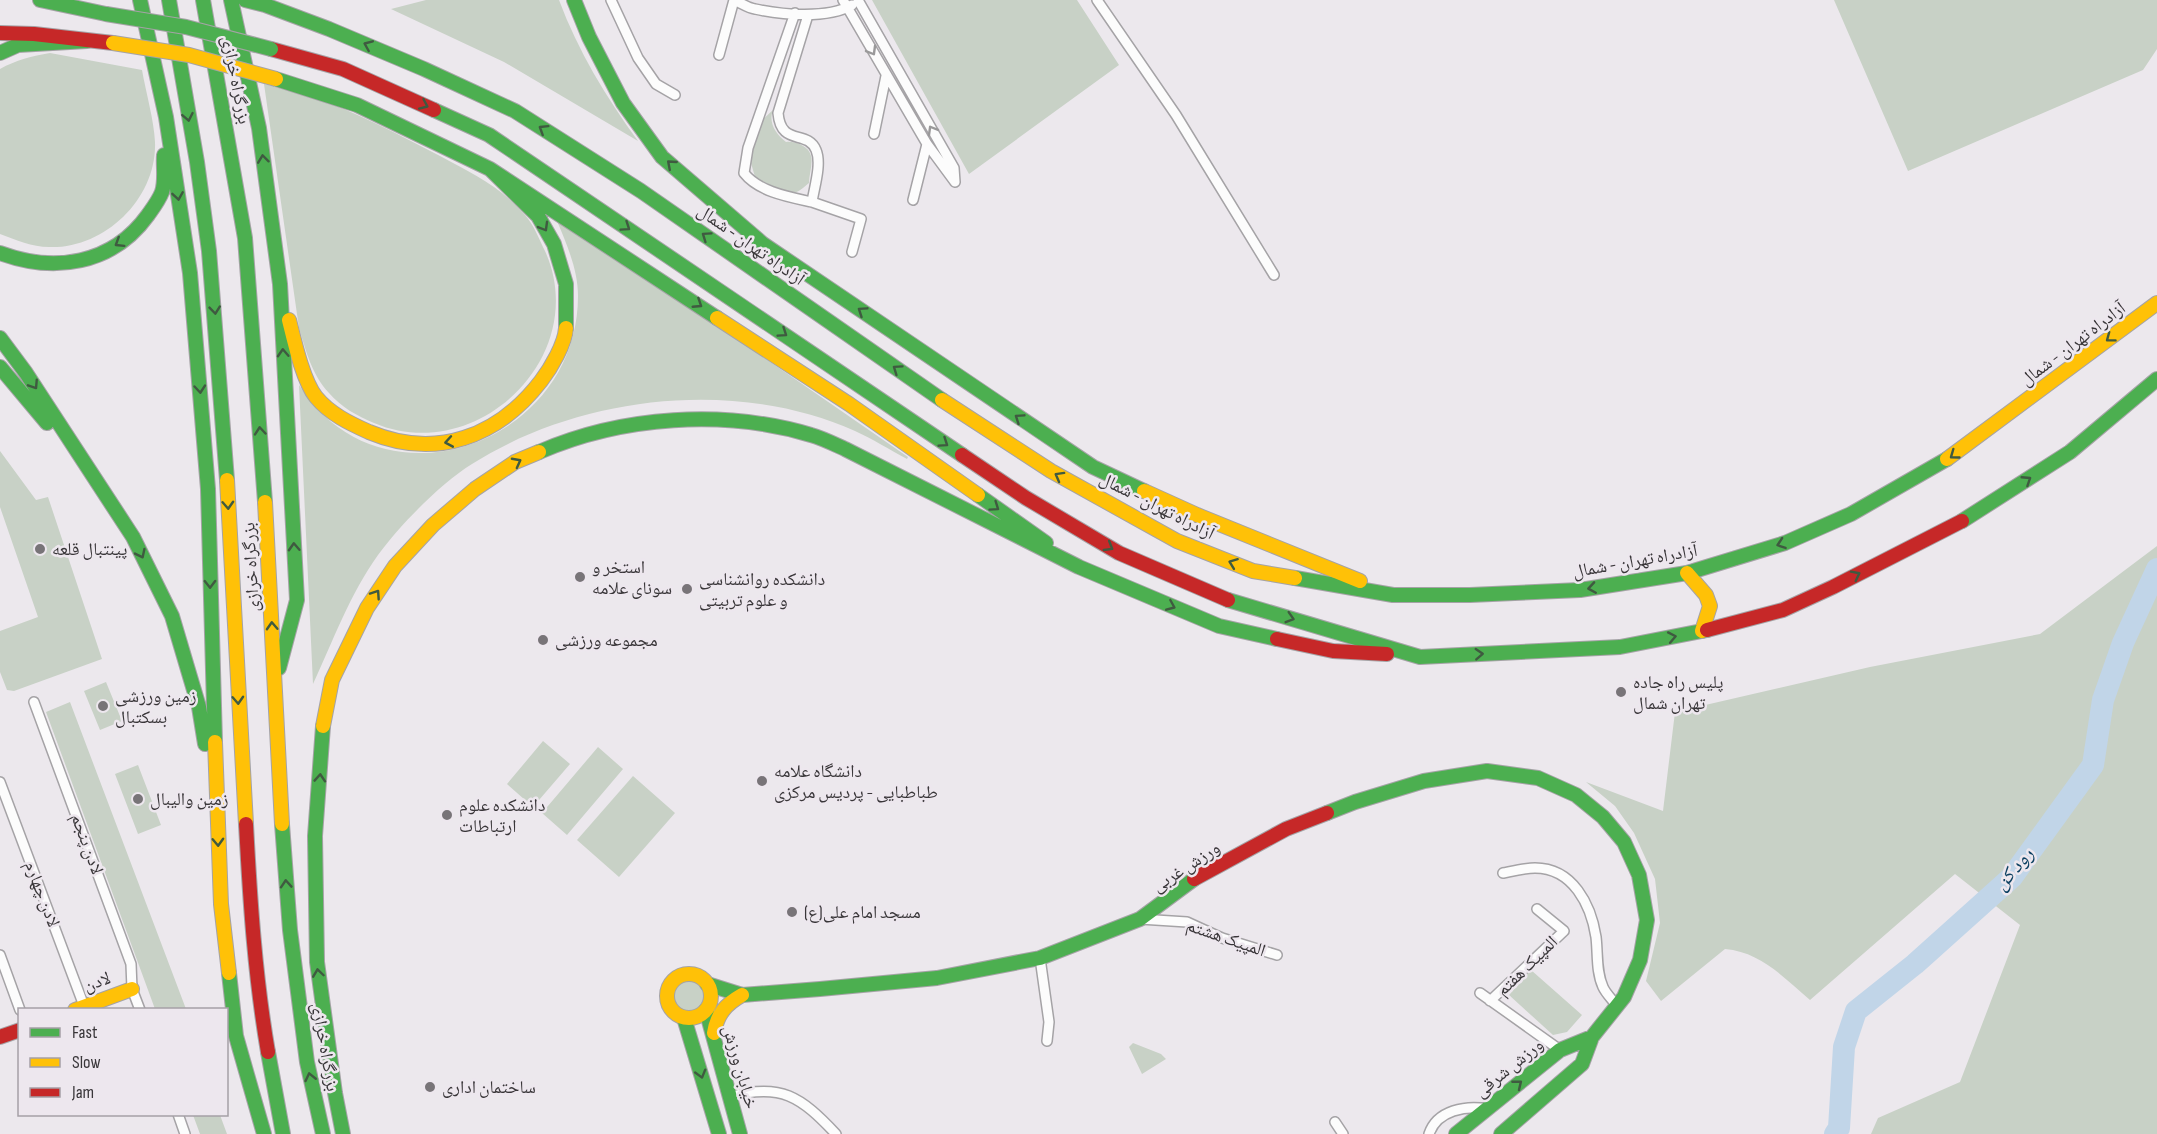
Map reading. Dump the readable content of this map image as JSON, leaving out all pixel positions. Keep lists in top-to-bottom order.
{
  "streets": {
    "main road": [
      "بزرگراه خرازی",
      "آزادراه تهران - شمال",
      "ورزش غربی",
      "لادن",
      "خیابان ورزش",
      "ورزش شرقی"
    ],
    "street": [
      "لادن پنجم",
      "لادن چهارم",
      "المپیک هشتم",
      "المپیک هفتم"
    ]
  },
  "crossings": [
    ["لادن پنجم", "لادن"],
    ["ورزش غربی", "المپیک هشتم"],
    ["ورزش غربی", "خیابان ورزش"],
    ["ورزش غربی", "ورزش شرقی"],
    ["لادن چهارم", "لادن"],
    ["المپیک هفتم", "ورزش شرقی"]
  ],
  "water": ["رود کن"],
  "places": [
    "پینتبال قلعه",
    "استخر و سونای علامه",
    "دانشکده روانشناسی و علوم تربیتی",
    "مجموعه ورزشی",
    "پلیس راه جاده تهران شمال",
    "زمین ورزشی بسکتبال",
    "دانشگاه علامه طباطبایی - پردیس مرکزی",
    "زمین والیبال",
    "دانشکده علوم ارتباطات",
    "مسجد امام علی(ع)",
    "ساختمان اداری"
  ],
  "legend": ["Fast", "Slow", "Jam"]
}
